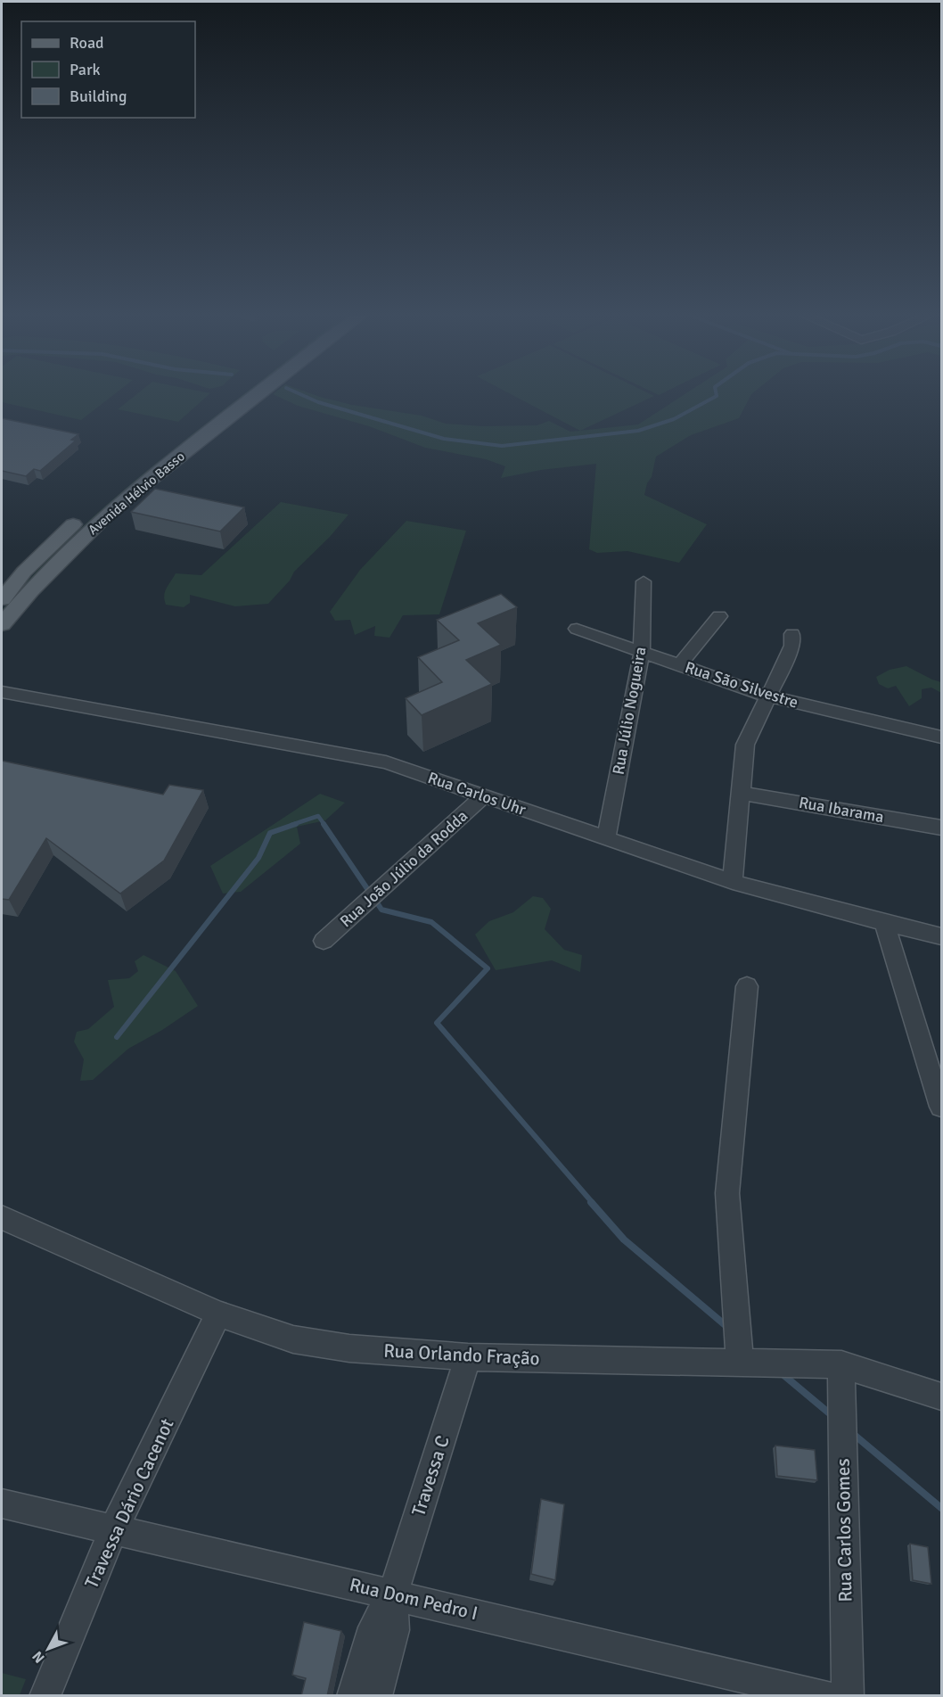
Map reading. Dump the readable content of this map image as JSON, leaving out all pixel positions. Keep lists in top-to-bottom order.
{
  "streets": {
    "main road": ["Avenida Hélvio Basso"],
    "street": [
      "Rua São Silvestre",
      "Rua Júlio Nogueira",
      "Rua Carlos Uhr",
      "Rua Ibarama",
      "Rua João Júlio da Rodda",
      "Rua Orlando Fração",
      "Travessa C",
      "Travessa Dário Cacenot",
      "Rua Carlos Gomes",
      "Rua Dom Pedro I"
    ]
  },
  "crossings": [
    ["Rua São Silvestre", "Rua Júlio Nogueira"],
    ["Rua Júlio Nogueira", "Rua Carlos Uhr"],
    ["Rua Carlos Uhr", "Rua João Júlio da Rodda"],
    ["Rua Orlando Fração", "Travessa C"],
    ["Rua Orlando Fração", "Travessa Dário Cacenot"],
    ["Rua Orlando Fração", "Rua Carlos Gomes"],
    ["Travessa C", "Rua Dom Pedro I"],
    ["Travessa Dário Cacenot", "Rua Dom Pedro I"]
  ],
  "legend": ["Road", "Park", "Building"],
  "north": "bottom left"
}
